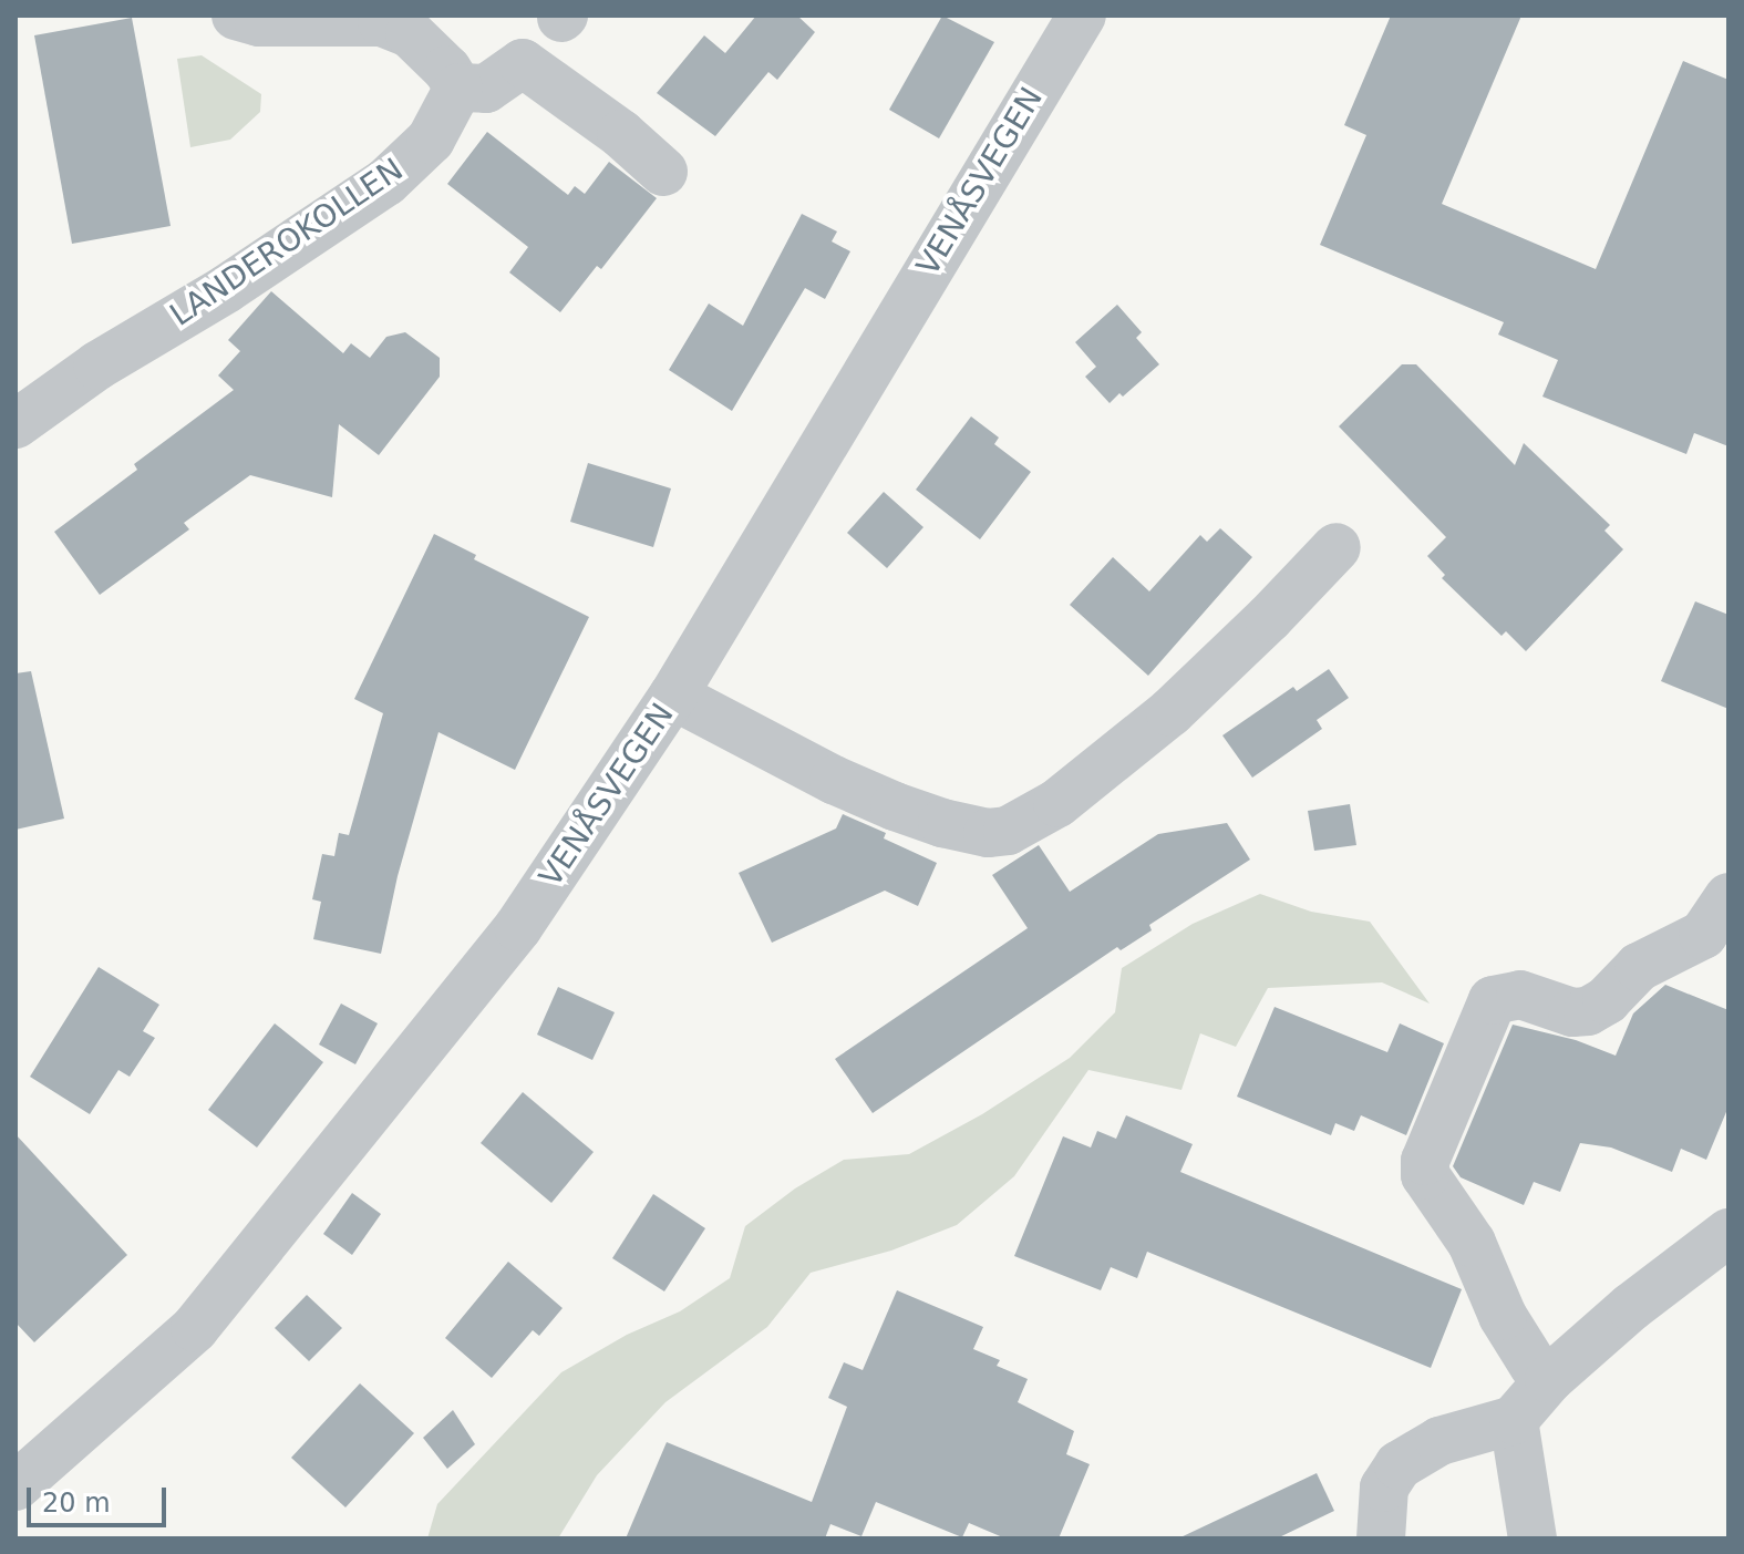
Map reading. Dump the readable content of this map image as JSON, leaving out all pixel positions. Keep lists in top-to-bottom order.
{
  "streets": {
    "street": ["VENÅSVEGEN", "LANDEROKOLLEN"]
  },
  "scale_bar": "20 m"
}
